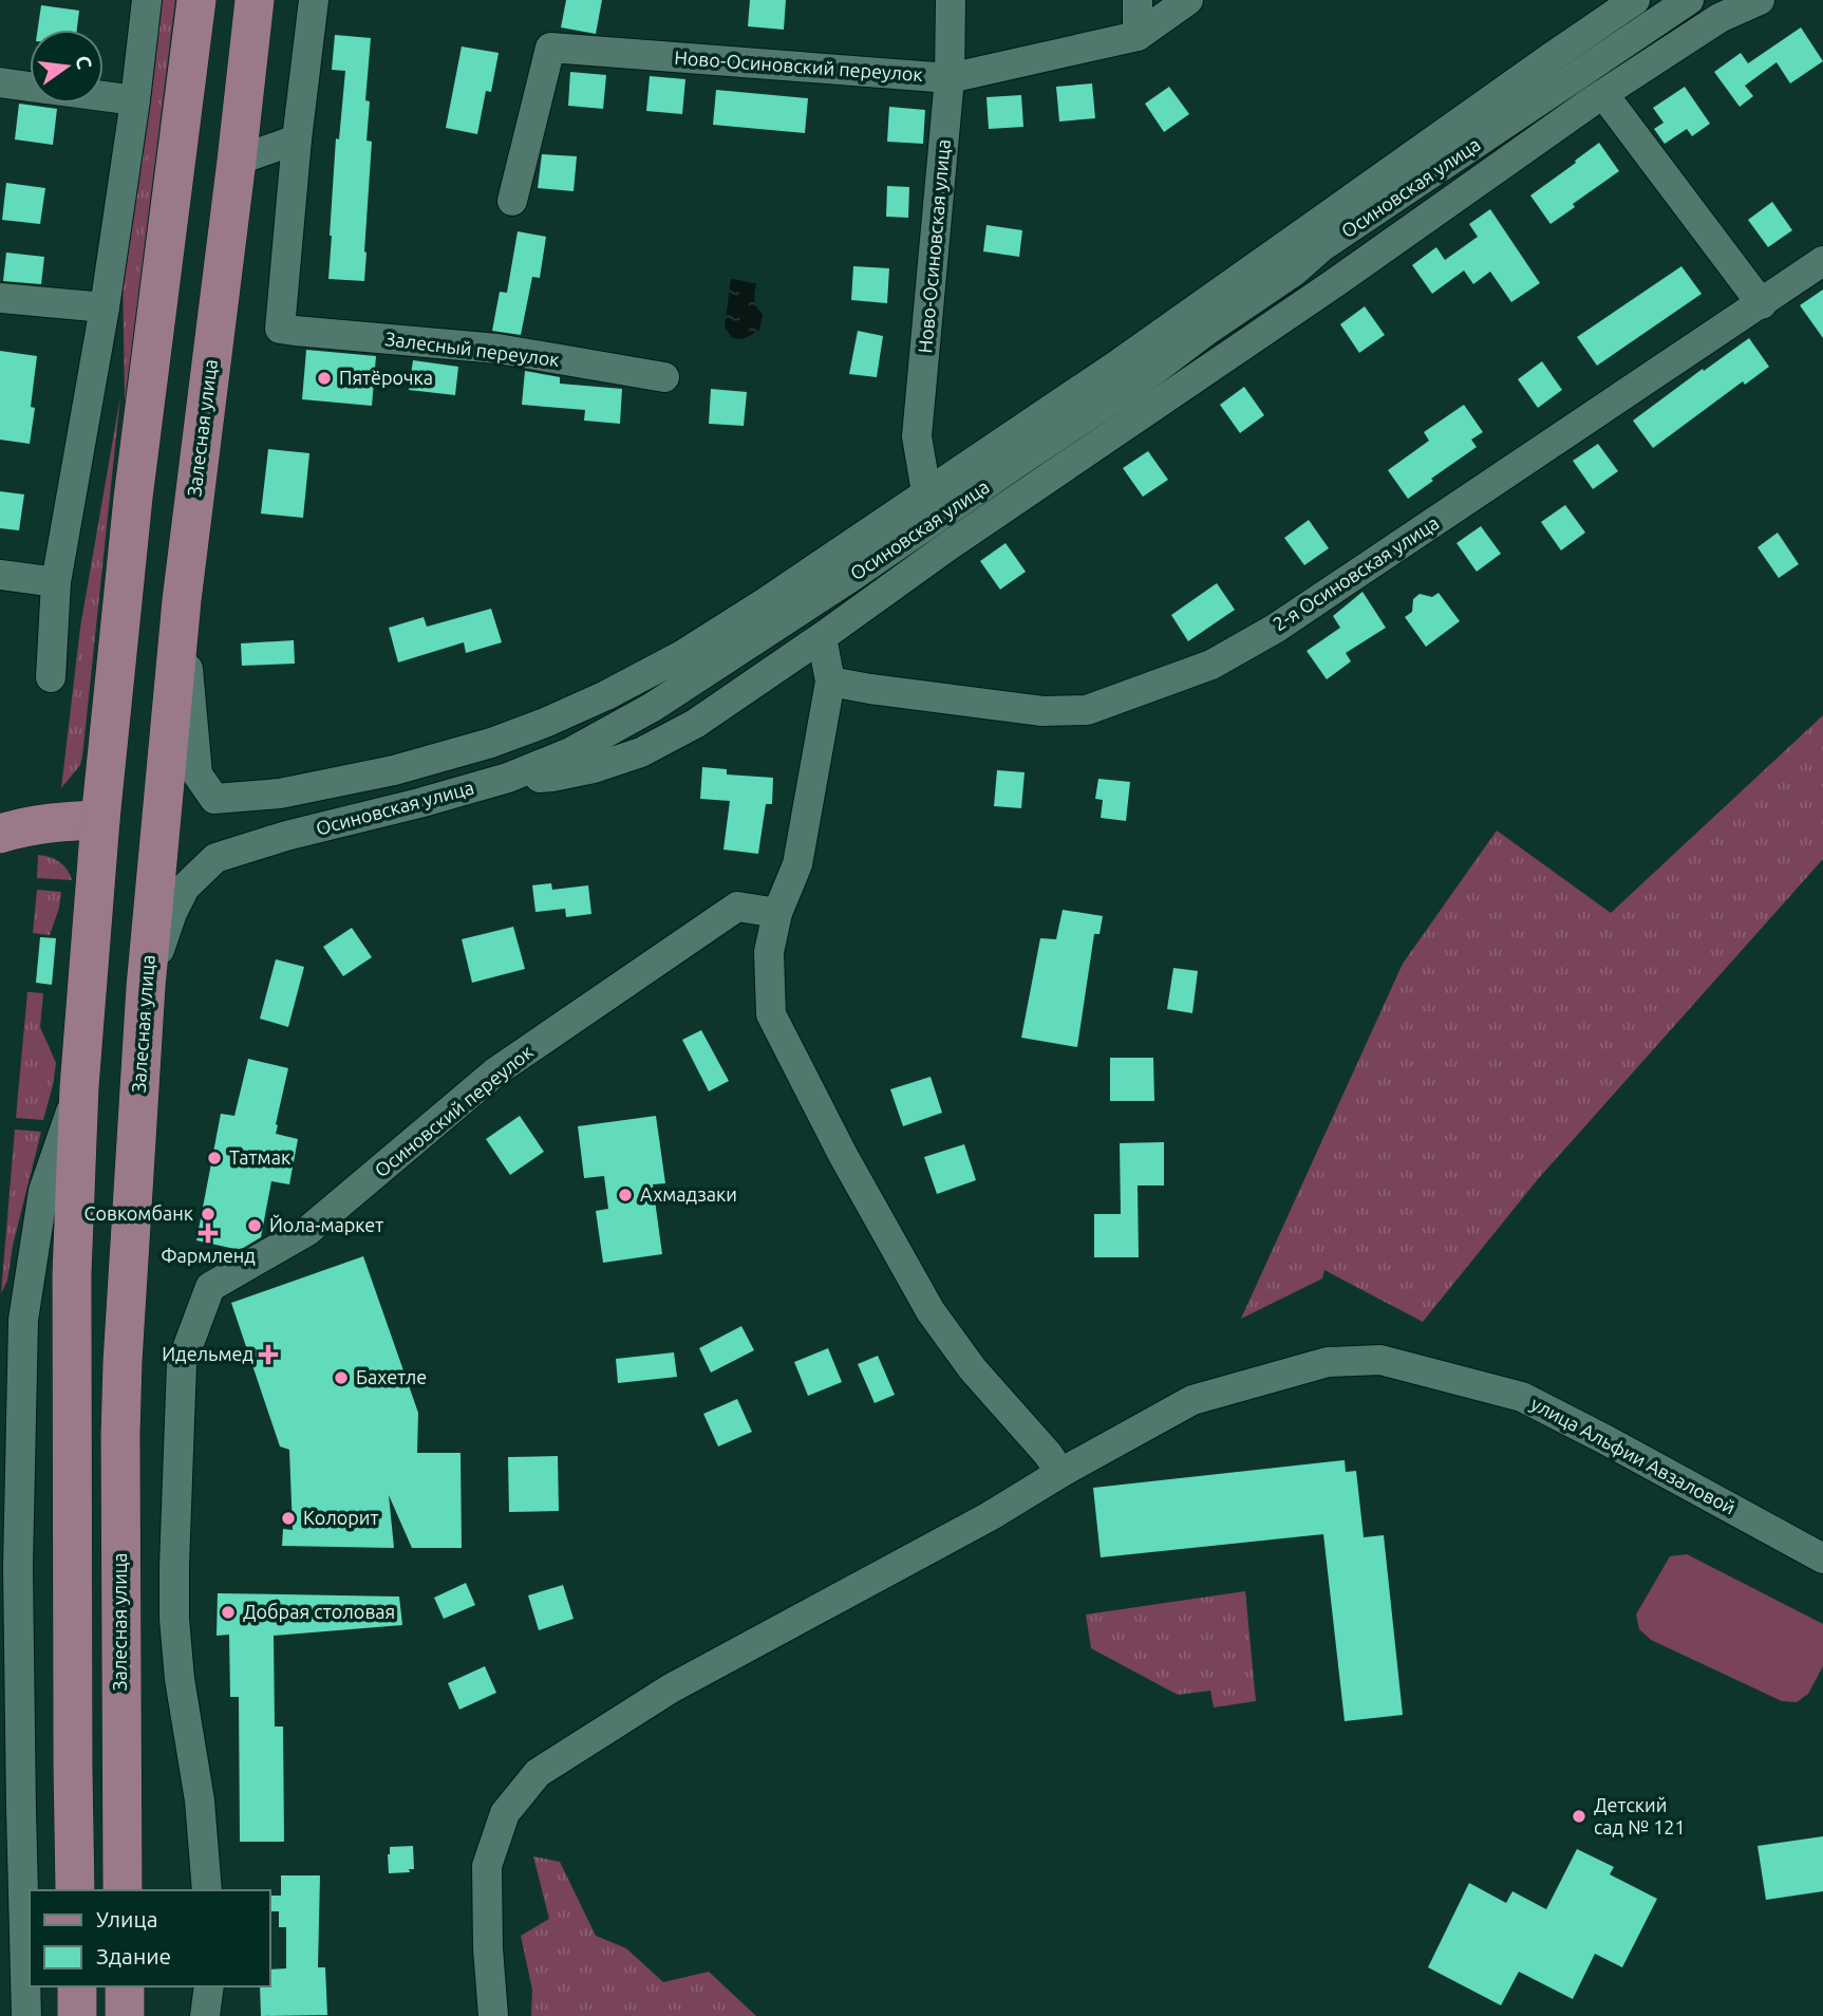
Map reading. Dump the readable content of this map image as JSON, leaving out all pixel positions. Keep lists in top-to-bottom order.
{
  "streets": {
    "main road": ["Залесная улица"],
    "street": [
      "Ново-Осиновский переулок",
      "Осиновская улица",
      "Ново-Осиновская улица",
      "Залесный переулок",
      "2-я Осиновская улица",
      "Осиновский переулок",
      "улица Альфии Авзаловой"
    ]
  },
  "crossings": [
    ["Ново-Осиновский переулок", "Ново-Осиновская улица"],
    ["Осиновская улица", "Ново-Осиновская улица"],
    ["Осиновская улица", "Залесная улица"]
  ],
  "places": {
    "other": [
      "Пятёрочка",
      "Татмак",
      "Ахмадзаки",
      "Совкомбанк",
      "Йола-маркет",
      "Бахетле",
      "Колорит",
      "Добрая столовая",
      "Детский сад № 121"
    ],
    "health": ["Фармленд", "Идельмед"]
  },
  "legend": ["Улица", "Здание"],
  "north": "right"
}
